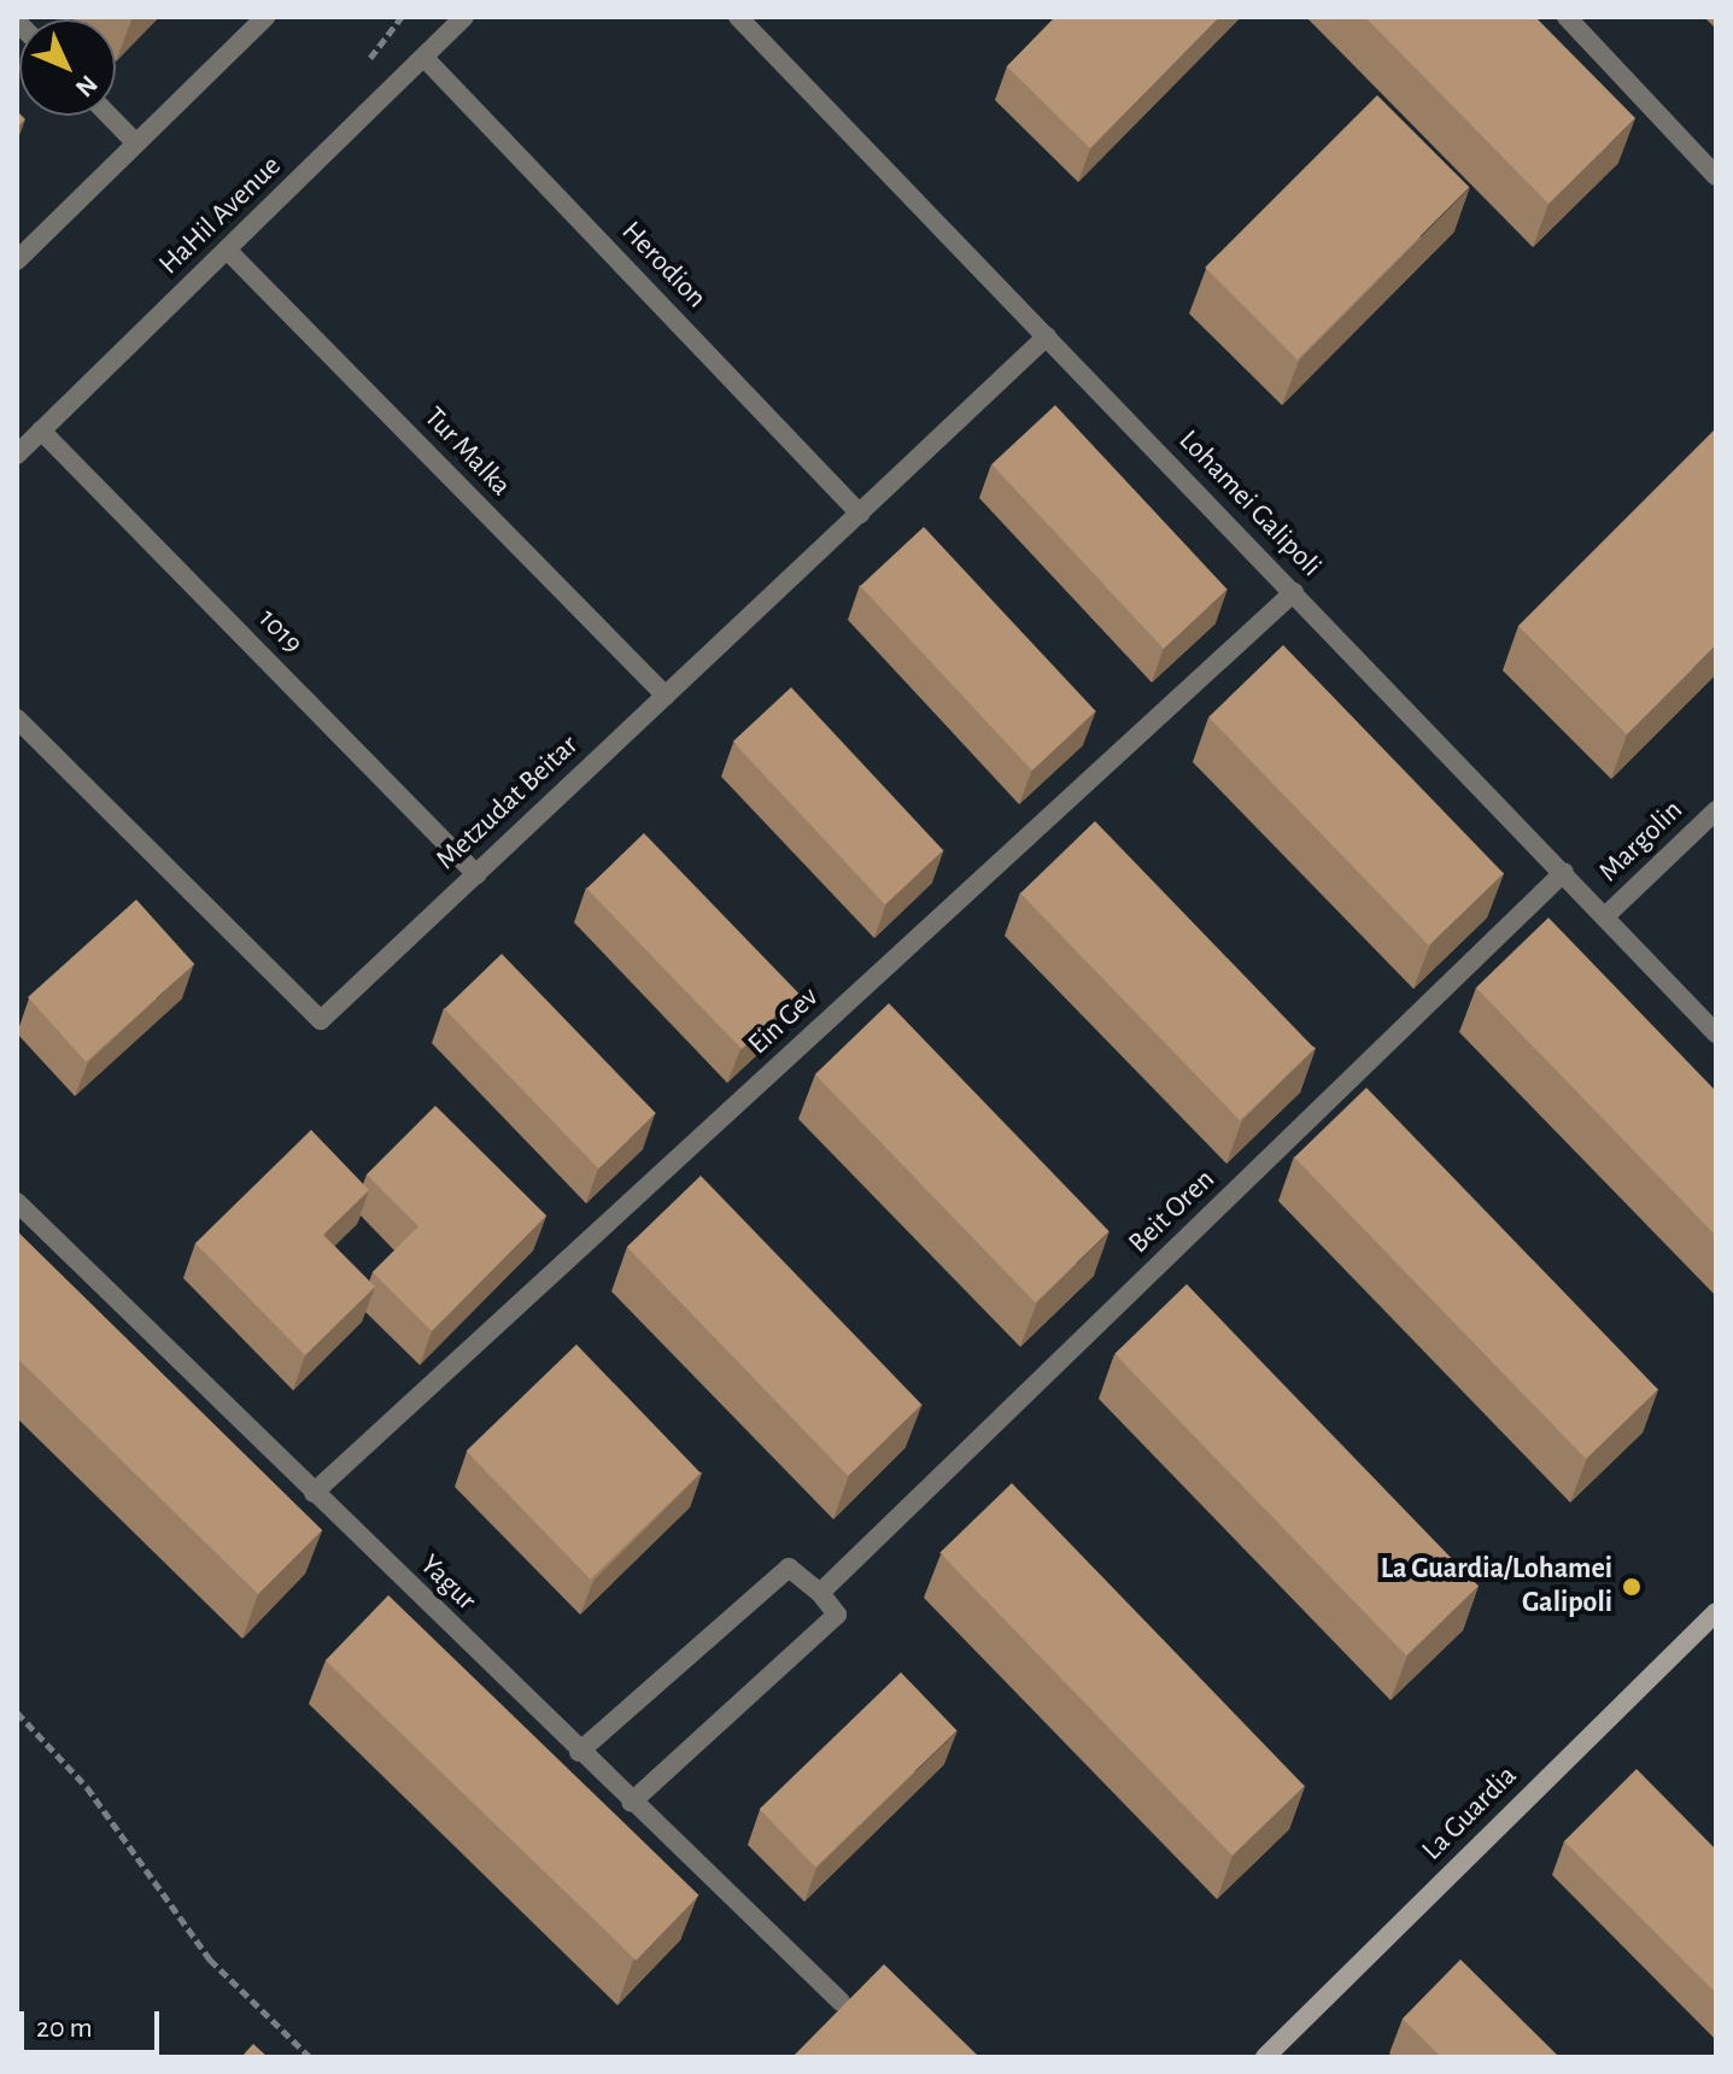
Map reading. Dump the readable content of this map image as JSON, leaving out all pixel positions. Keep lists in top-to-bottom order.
{
  "streets": {
    "main road": ["La Guardia"],
    "street": [
      "HaHil Avenue",
      "Herodion",
      "Tur Malka",
      "Lohamei Galipoli",
      "1019",
      "Metzudat Beitar",
      "Margolin",
      "Ein Gev",
      "Beit Oren",
      "Yagur"
    ]
  },
  "crossings": [
    ["HaHil Avenue", "Herodion"],
    ["HaHil Avenue", "Tur Malka"],
    ["HaHil Avenue", "1019"],
    ["Herodion", "Metzudat Beitar"],
    ["Tur Malka", "Metzudat Beitar"],
    ["Lohamei Galipoli", "Metzudat Beitar"],
    ["Lohamei Galipoli", "Margolin"],
    ["Lohamei Galipoli", "Ein Gev"],
    ["Lohamei Galipoli", "Beit Oren"],
    ["1019", "Metzudat Beitar"],
    ["Ein Gev", "Yagur"]
  ],
  "places": ["La Guardia/Lohamei Galipoli"],
  "scale_bar": "20 m",
  "north": "bottom right"
}
